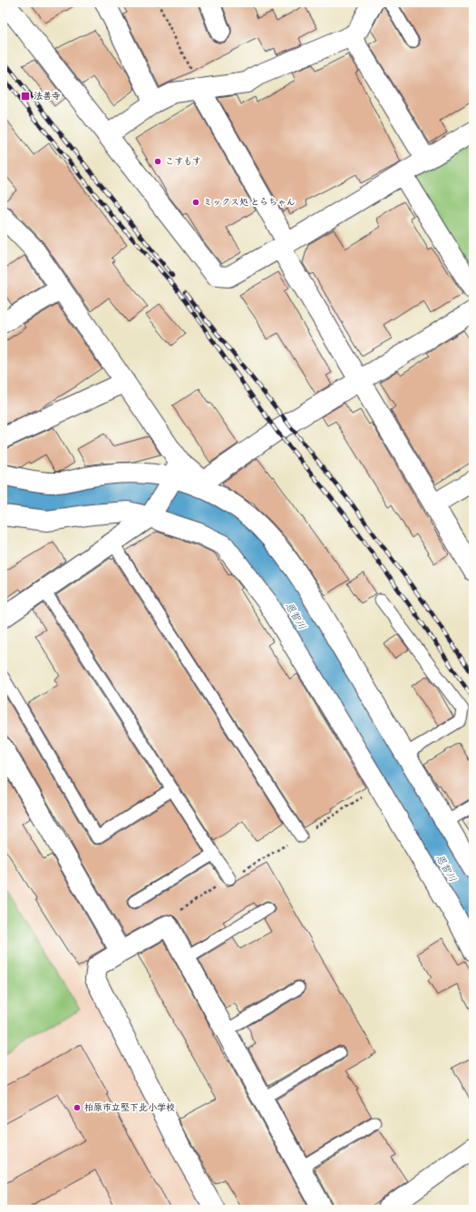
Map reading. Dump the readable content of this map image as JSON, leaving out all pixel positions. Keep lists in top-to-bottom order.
{
  "water": ["恩智川"],
  "places": {
    "transit": ["法善寺"],
    "other": ["こすもす", "ミックス処 とらちゃん", "柏原市立堅下北小学校"]
  }
}
